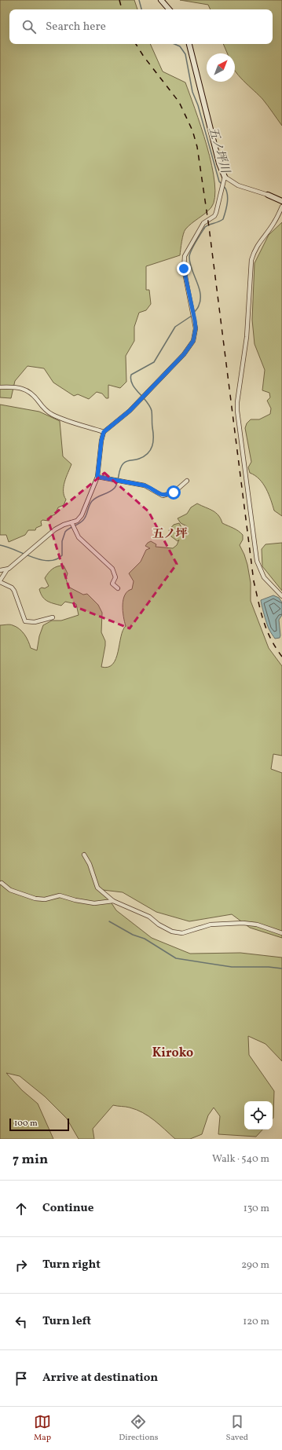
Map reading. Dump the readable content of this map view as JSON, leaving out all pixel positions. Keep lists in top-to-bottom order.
{
  "districts": ["五ノ坪", "Kiroko"],
  "water": ["五ノ坪川"],
  "scale_bar": "100 m",
  "north": "top right",
  "page": {
    "search": "Search here",
    "scale": "100 m",
    "heading": ["7 min", "Walk · 540 m"],
    "list": [
      ["Continue", "130 m"],
      ["Turn right", "290 m"],
      ["Turn left", "120 m"],
      "Arrive at destination"
    ],
    "nav": ["Map", "Directions", "Saved"]
  }
}
